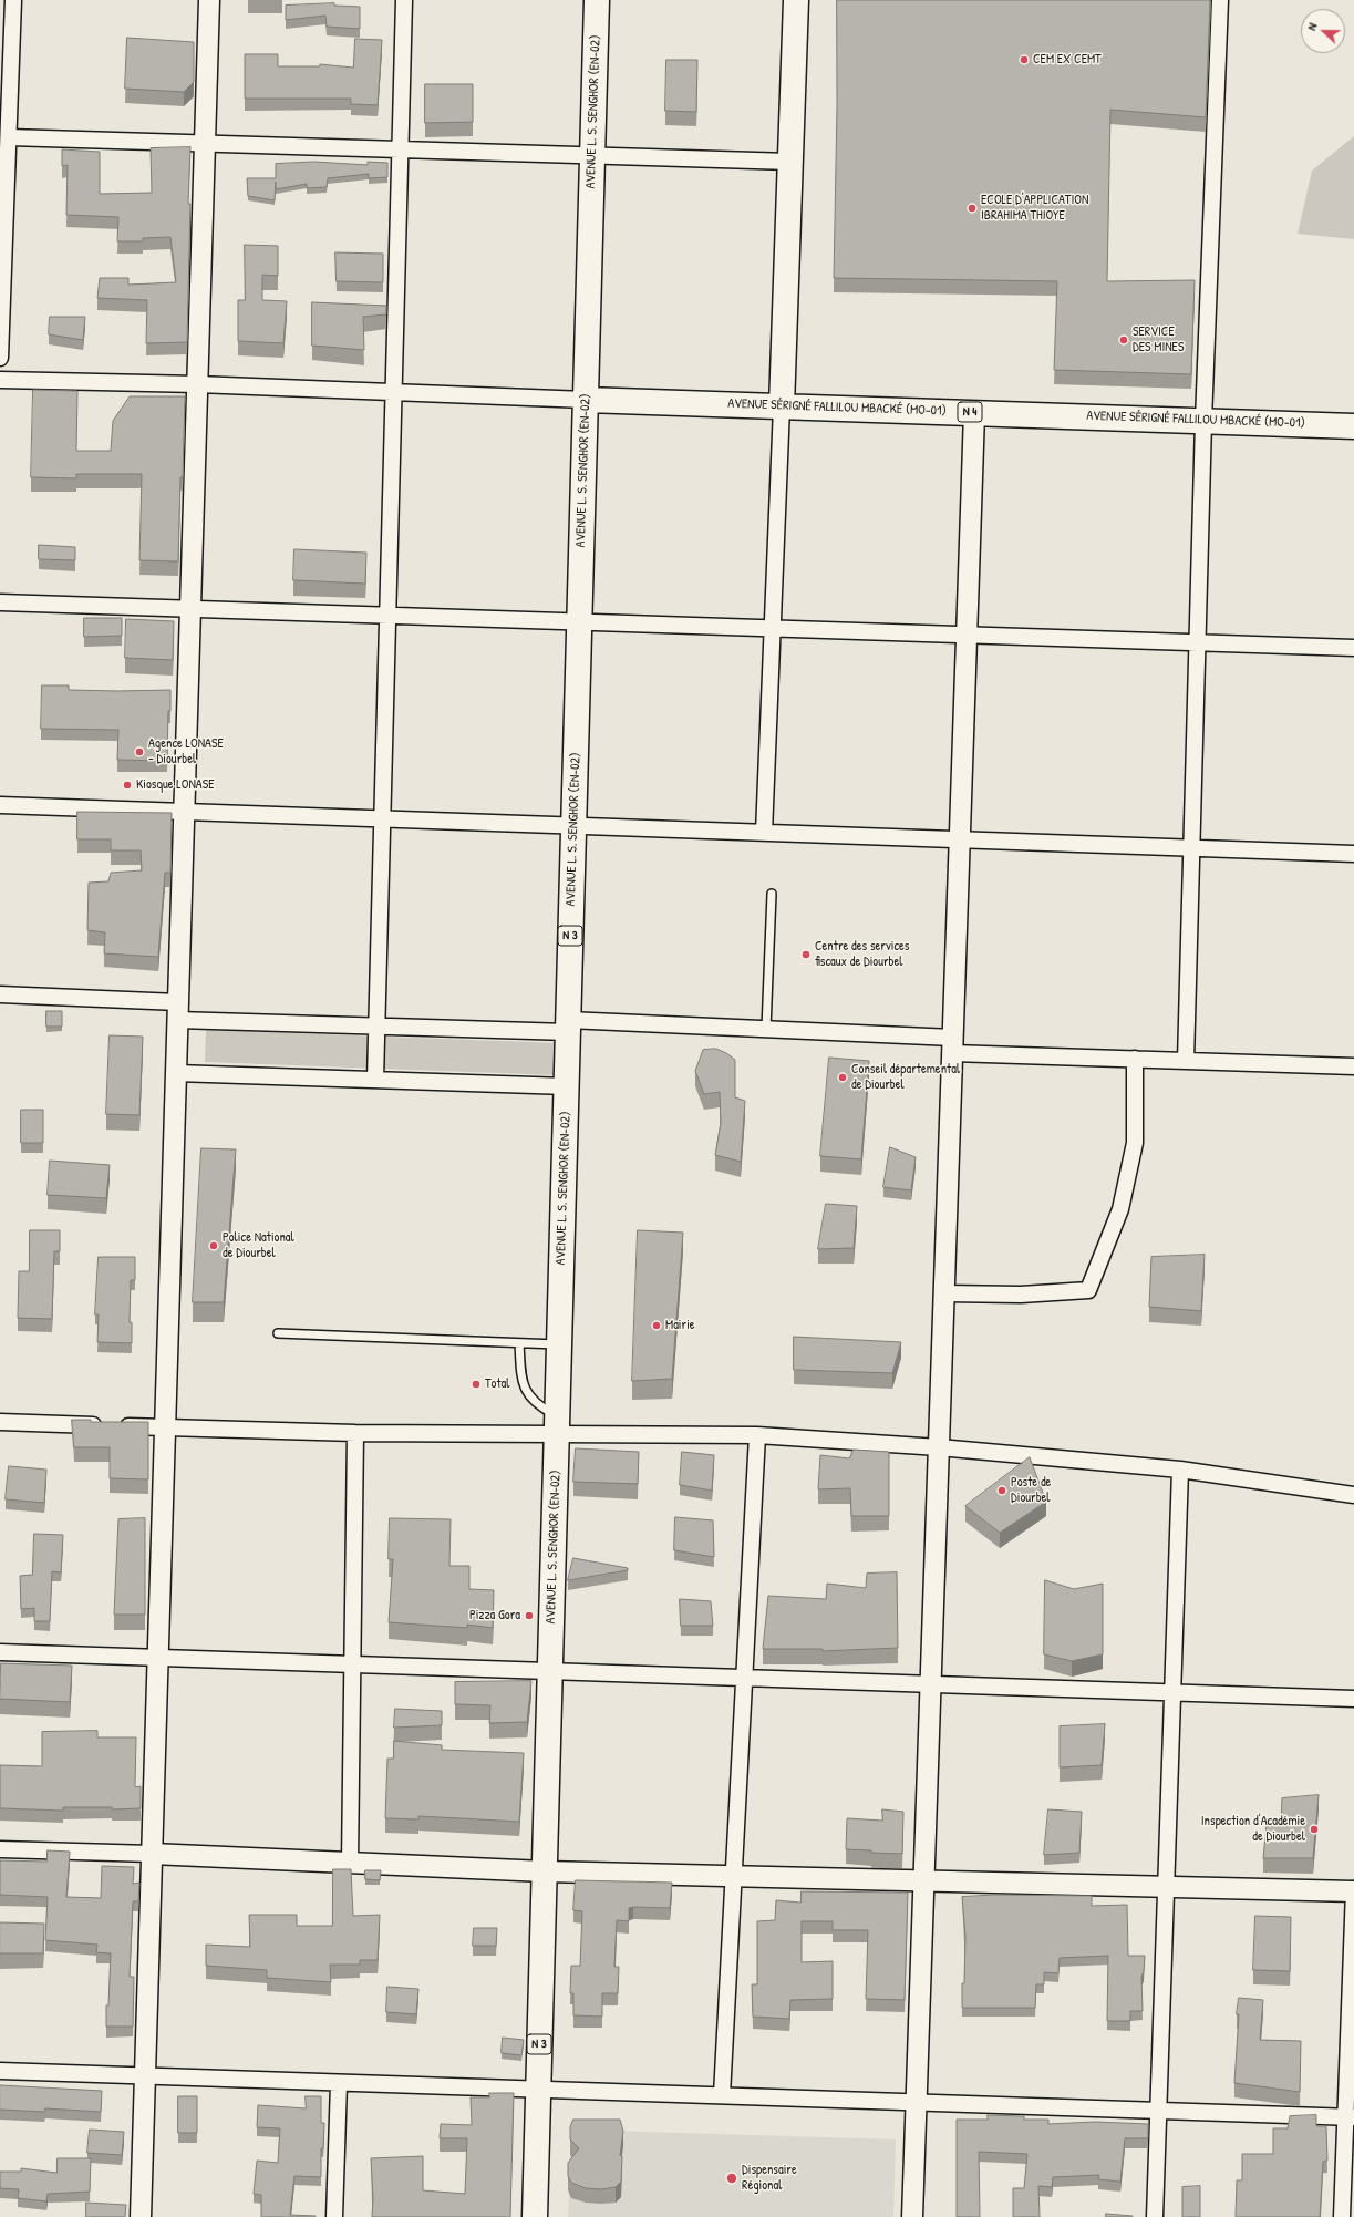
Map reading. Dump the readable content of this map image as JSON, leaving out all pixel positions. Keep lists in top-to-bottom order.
{
  "streets": {
    "main road": [
      "AVENUE L. S. SENGHOR (EN-02)",
      "AVENUE SÉRIGNÉ FALLILOU MBACKÉ (MO-01)",
      "N 4",
      "N 3"
    ]
  },
  "crossings": [
    ["AVENUE L. S. SENGHOR (EN-02)", "AVENUE SÉRIGNÉ FALLILOU MBACKÉ (MO-01)"],
    ["AVENUE L. S. SENGHOR (EN-02)", "N 3"]
  ],
  "places": [
    "CEM EX CEMT",
    "ECOLE D'APPLICATION IBRAHIMA THIOYE",
    "SERVICE DES MINES",
    "Agence LONASE - Diourbel",
    "Kiosque LONASE",
    "Centre des services fiscaux de Diourbel",
    "Conseil départemental de Diourbel",
    "Police National de Diourbel",
    "Mairie",
    "Total",
    "Poste de Diourbel",
    "Pizza Gora",
    "Inspection d'Académie de Diourbel",
    "Dispensaire Régional"
  ],
  "north": "left"
}
